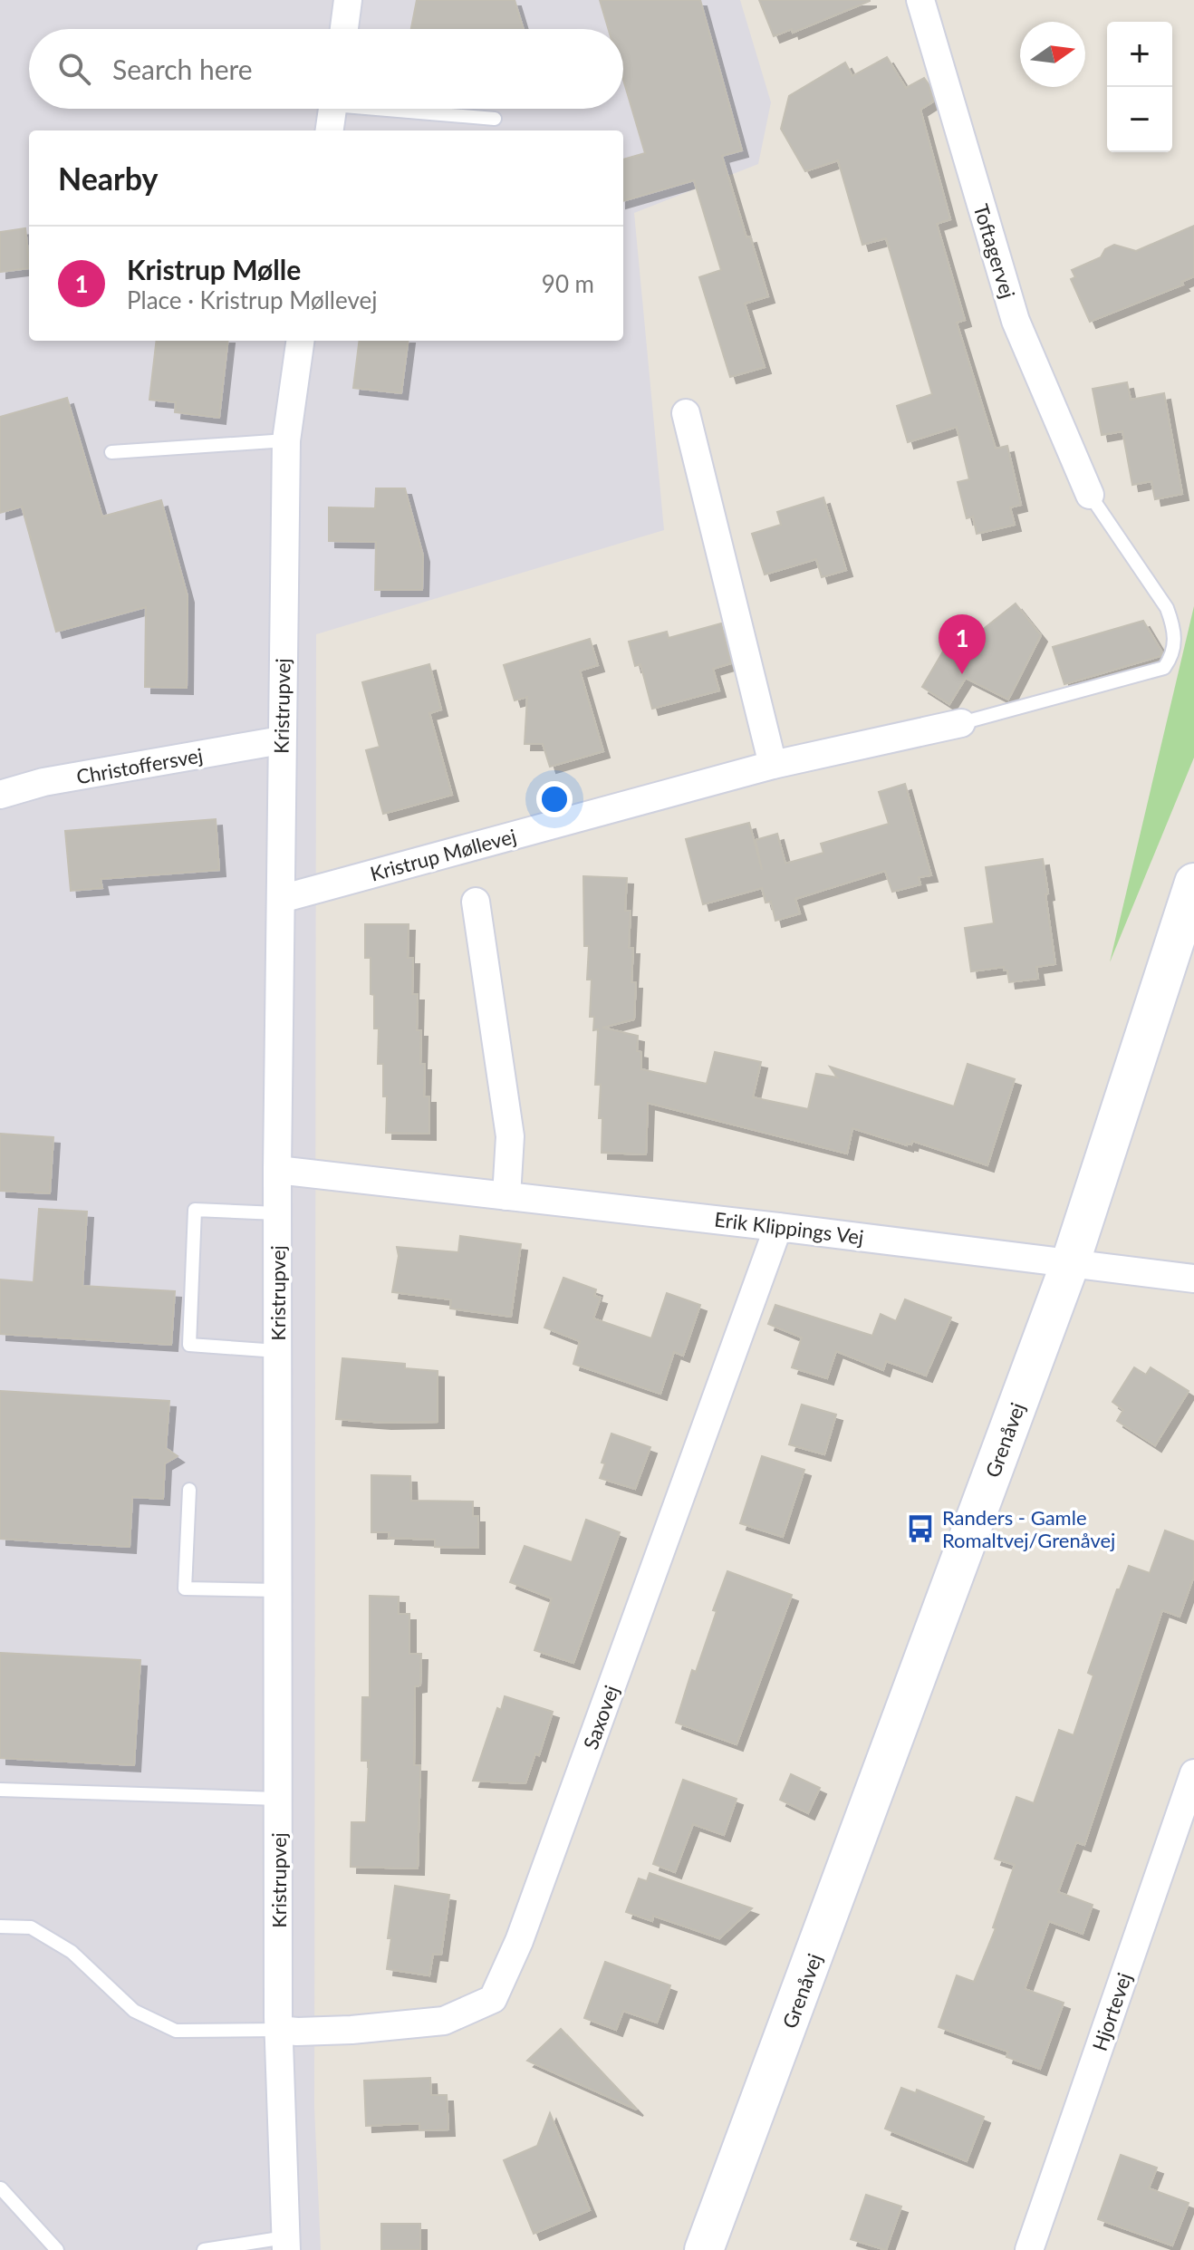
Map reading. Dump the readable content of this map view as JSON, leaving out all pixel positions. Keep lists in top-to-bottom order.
{
  "streets": {
    "street": [
      "Toftagervej",
      "Kristrupvej",
      "Christoffersvej",
      "Kristrup Møllevej",
      "Erik Klippings Vej",
      "Grenåvej",
      "Saxovej",
      "Hjortevej"
    ]
  },
  "crossings": [
    ["Kristrupvej", "Christoffersvej"],
    ["Kristrupvej", "Kristrup Møllevej"],
    ["Kristrupvej", "Erik Klippings Vej"],
    ["Kristrupvej", "Saxovej"],
    ["Erik Klippings Vej", "Grenåvej"],
    ["Erik Klippings Vej", "Saxovej"]
  ],
  "places": {
    "bus stop": ["Randers - Gamle Romaltvej/Grenåvej"]
  },
  "north": "right",
  "page": {
    "map_buttons": ["+", "−"],
    "search": "Search here",
    "heading": "Nearby",
    "list": [
      {
        "mark": "1",
        "name": "Kristrup Mølle",
        "note": "Place · Kristrup Møllevej",
        "value": "90 m"
      }
    ],
    "pins": "1"
  }
}
